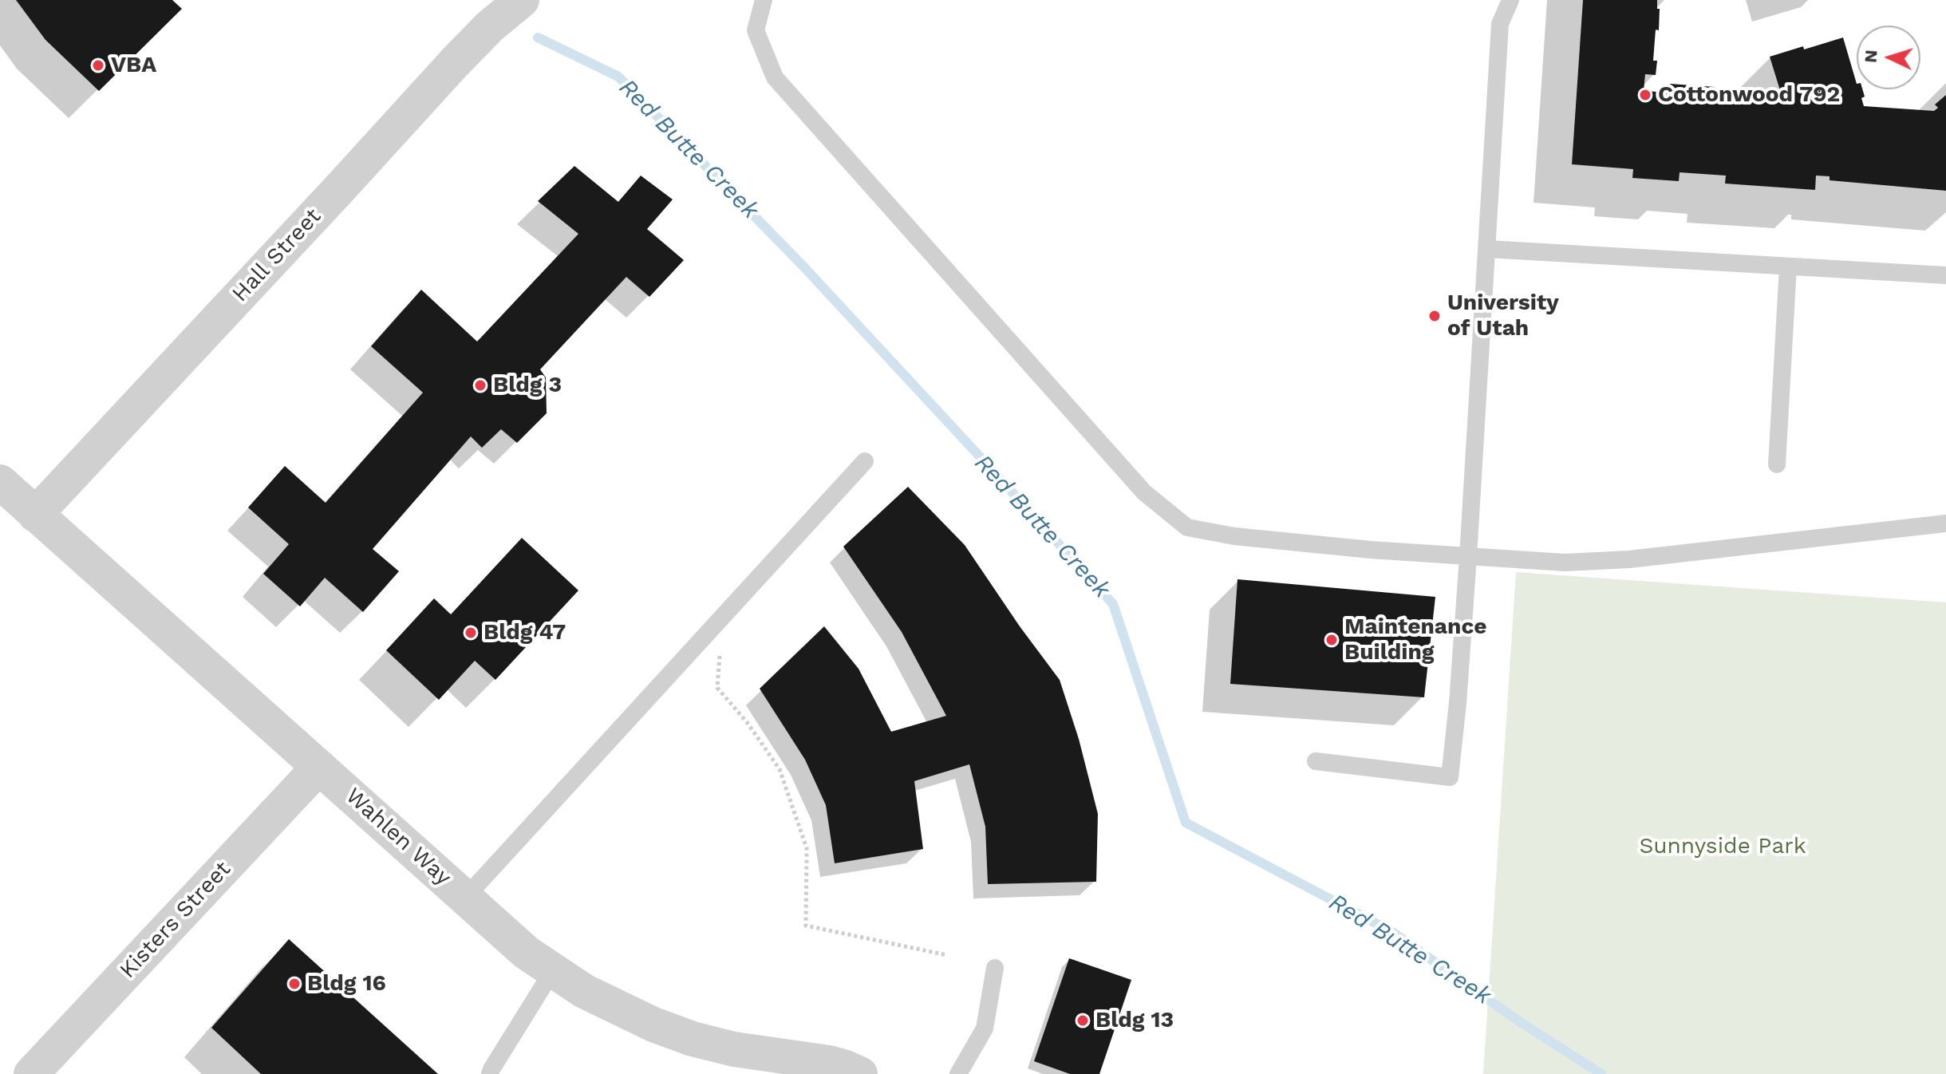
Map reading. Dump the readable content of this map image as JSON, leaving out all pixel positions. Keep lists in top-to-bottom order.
{
  "streets": {
    "street": ["Hall Street", "Wahlen Way", "Kisters Street"]
  },
  "crossings": [
    ["Hall Street", "Wahlen Way"],
    ["Wahlen Way", "Kisters Street"]
  ],
  "water": ["Red Butte Creek"],
  "parks": ["Sunnyside Park"],
  "places": [
    "VBA",
    "Cottonwood 792",
    "University of Utah",
    "Bldg 3",
    "Bldg 47",
    "Maintenance Building",
    "Bldg 16",
    "Bldg 13"
  ],
  "north": "left"
}
